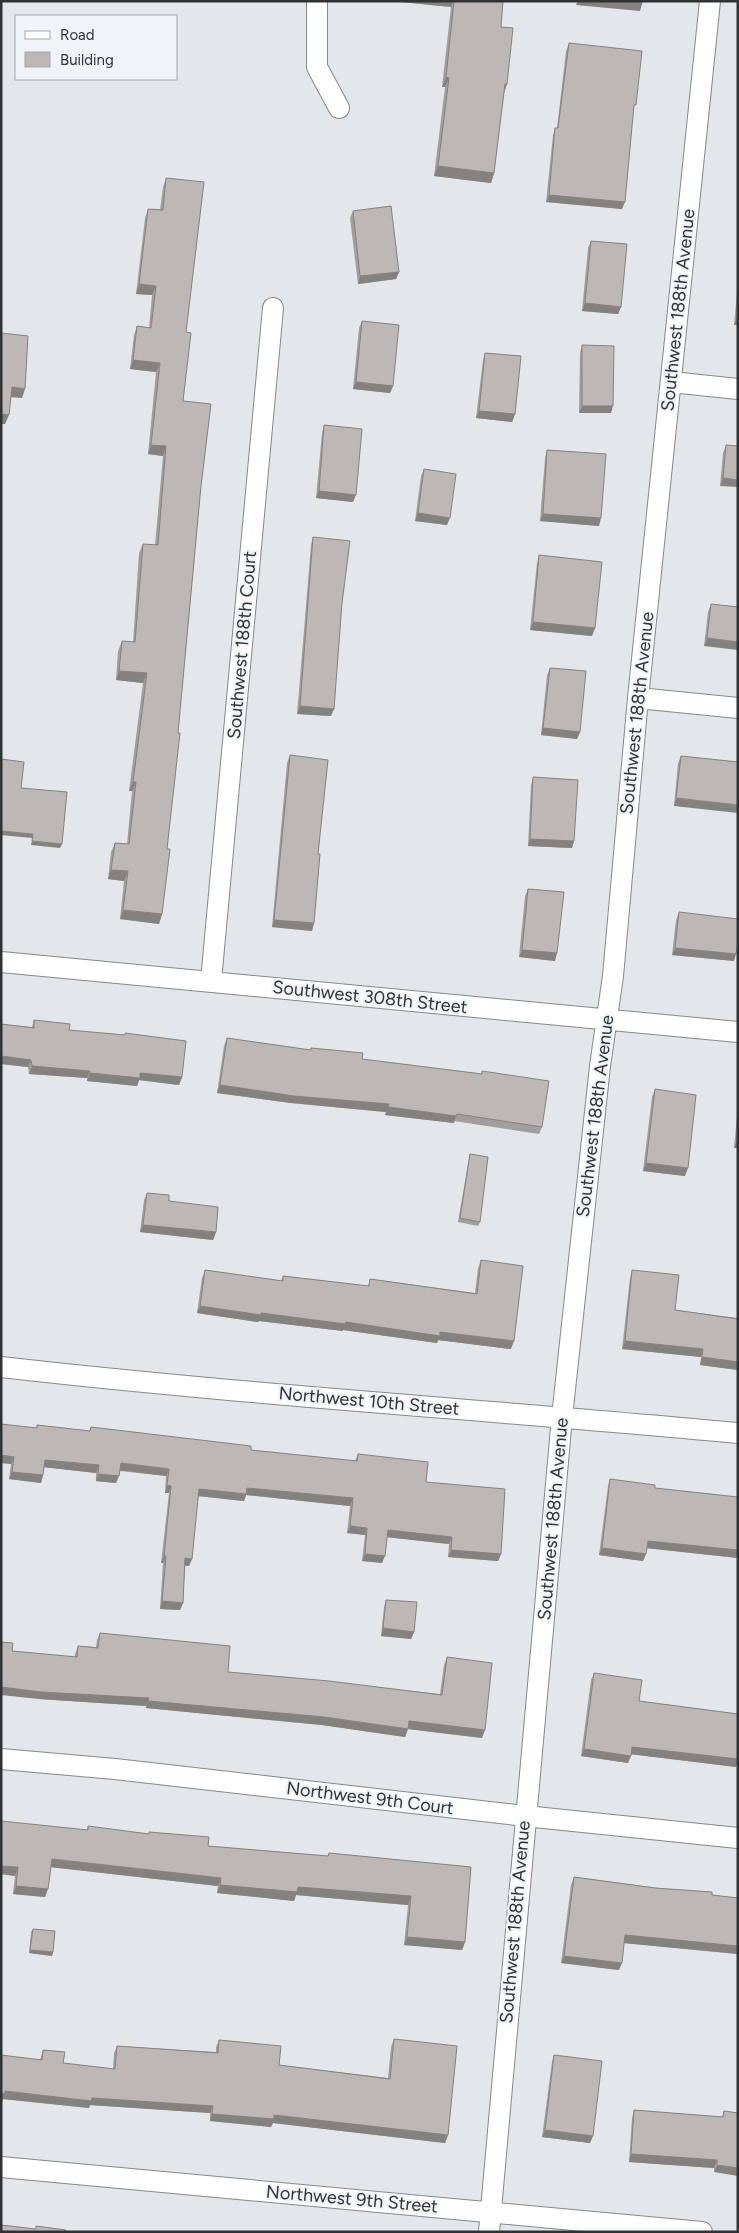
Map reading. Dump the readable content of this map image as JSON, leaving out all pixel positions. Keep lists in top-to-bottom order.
{
  "streets": {
    "street": [
      "Southwest 188th Avenue",
      "Southwest 188th Court",
      "Southwest 308th Street",
      "Northwest 10th Street",
      "Northwest 9th Court",
      "Northwest 9th Street"
    ]
  },
  "crossings": [
    ["Southwest 188th Avenue", "Southwest 308th Street"],
    ["Southwest 188th Avenue", "Northwest 10th Street"],
    ["Southwest 188th Avenue", "Northwest 9th Court"],
    ["Southwest 188th Avenue", "Northwest 9th Street"],
    ["Southwest 188th Court", "Southwest 308th Street"]
  ],
  "legend": ["Road", "Building"]
}
